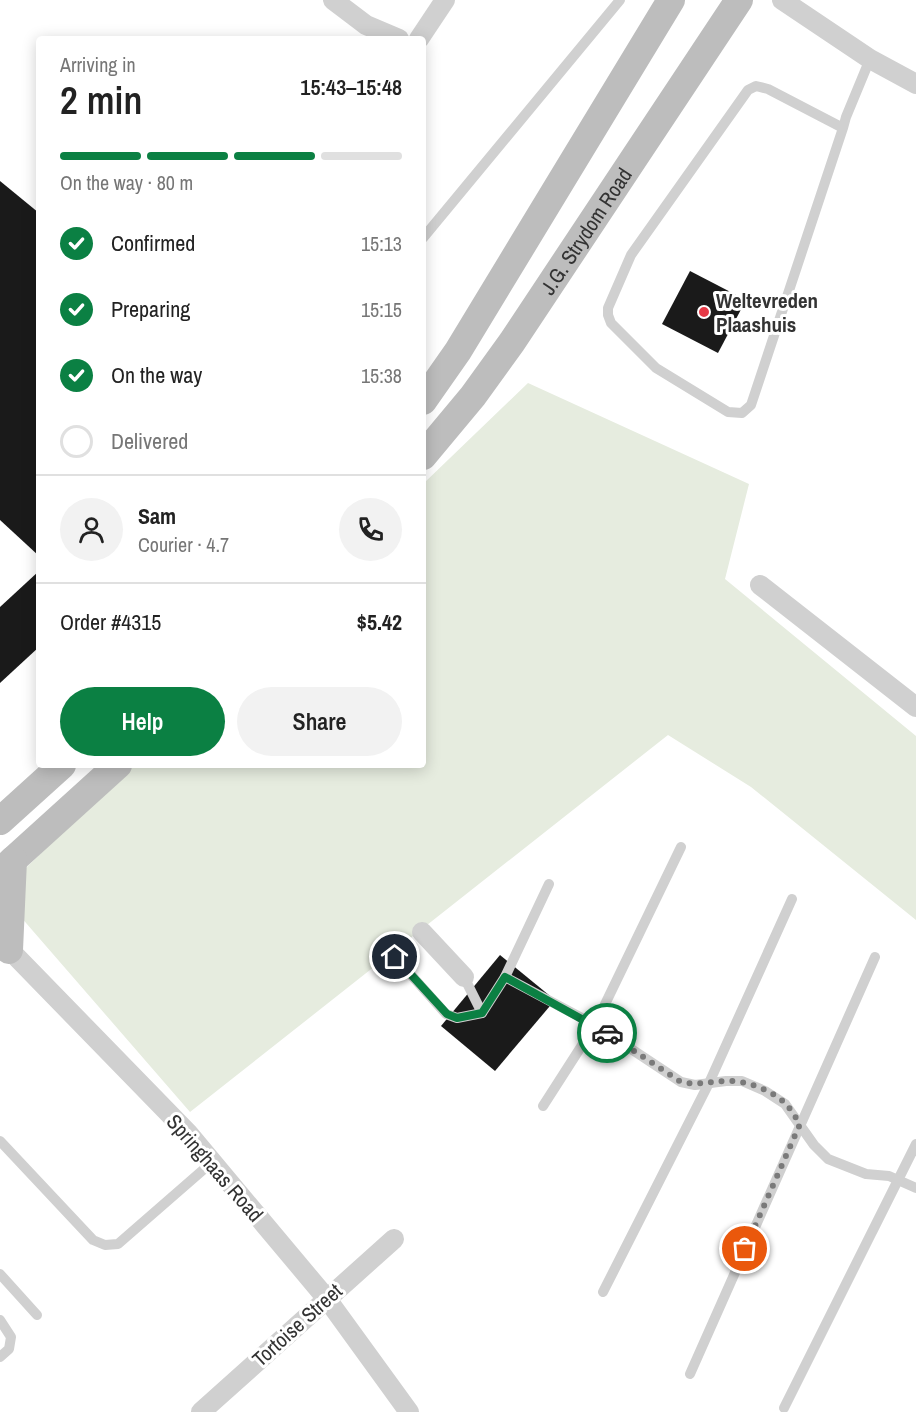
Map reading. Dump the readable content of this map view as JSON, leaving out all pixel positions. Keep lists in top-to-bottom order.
{
  "streets": {
    "street": ["J.G. Strydom Road", "Springhaas Road", "Tortoise Street"]
  },
  "crossings": [
    ["Springhaas Road", "Tortoise Street"]
  ],
  "places": ["Weltevreden Plaashuis"],
  "page": {
    "heading": ["2 min", "Arriving in", "15:43–15:48"],
    "panel": [
      "Sam",
      "Courier · 4.7",
      "Order #4315",
      "$5.42"
    ],
    "bar": "On the way · 80 m",
    "list": [
      ["Confirmed", "15:13"],
      ["Preparing", "15:15"],
      ["On the way", "15:38"],
      "Delivered"
    ],
    "buttons": ["Help", "Share"]
  }
}
